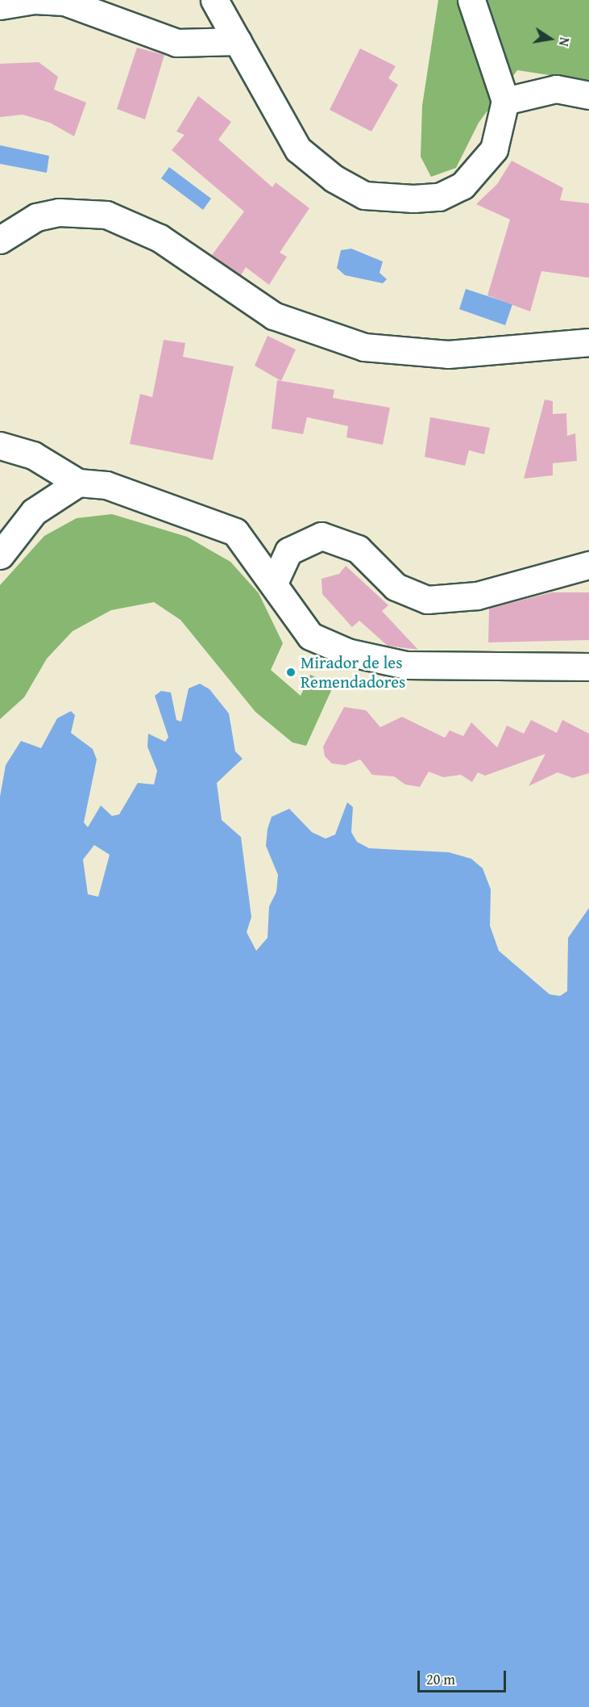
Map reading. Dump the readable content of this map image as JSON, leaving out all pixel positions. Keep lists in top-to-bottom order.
{
  "places": ["Mirador de les Remendadores"],
  "scale_bar": "20 m",
  "north": "right"
}
